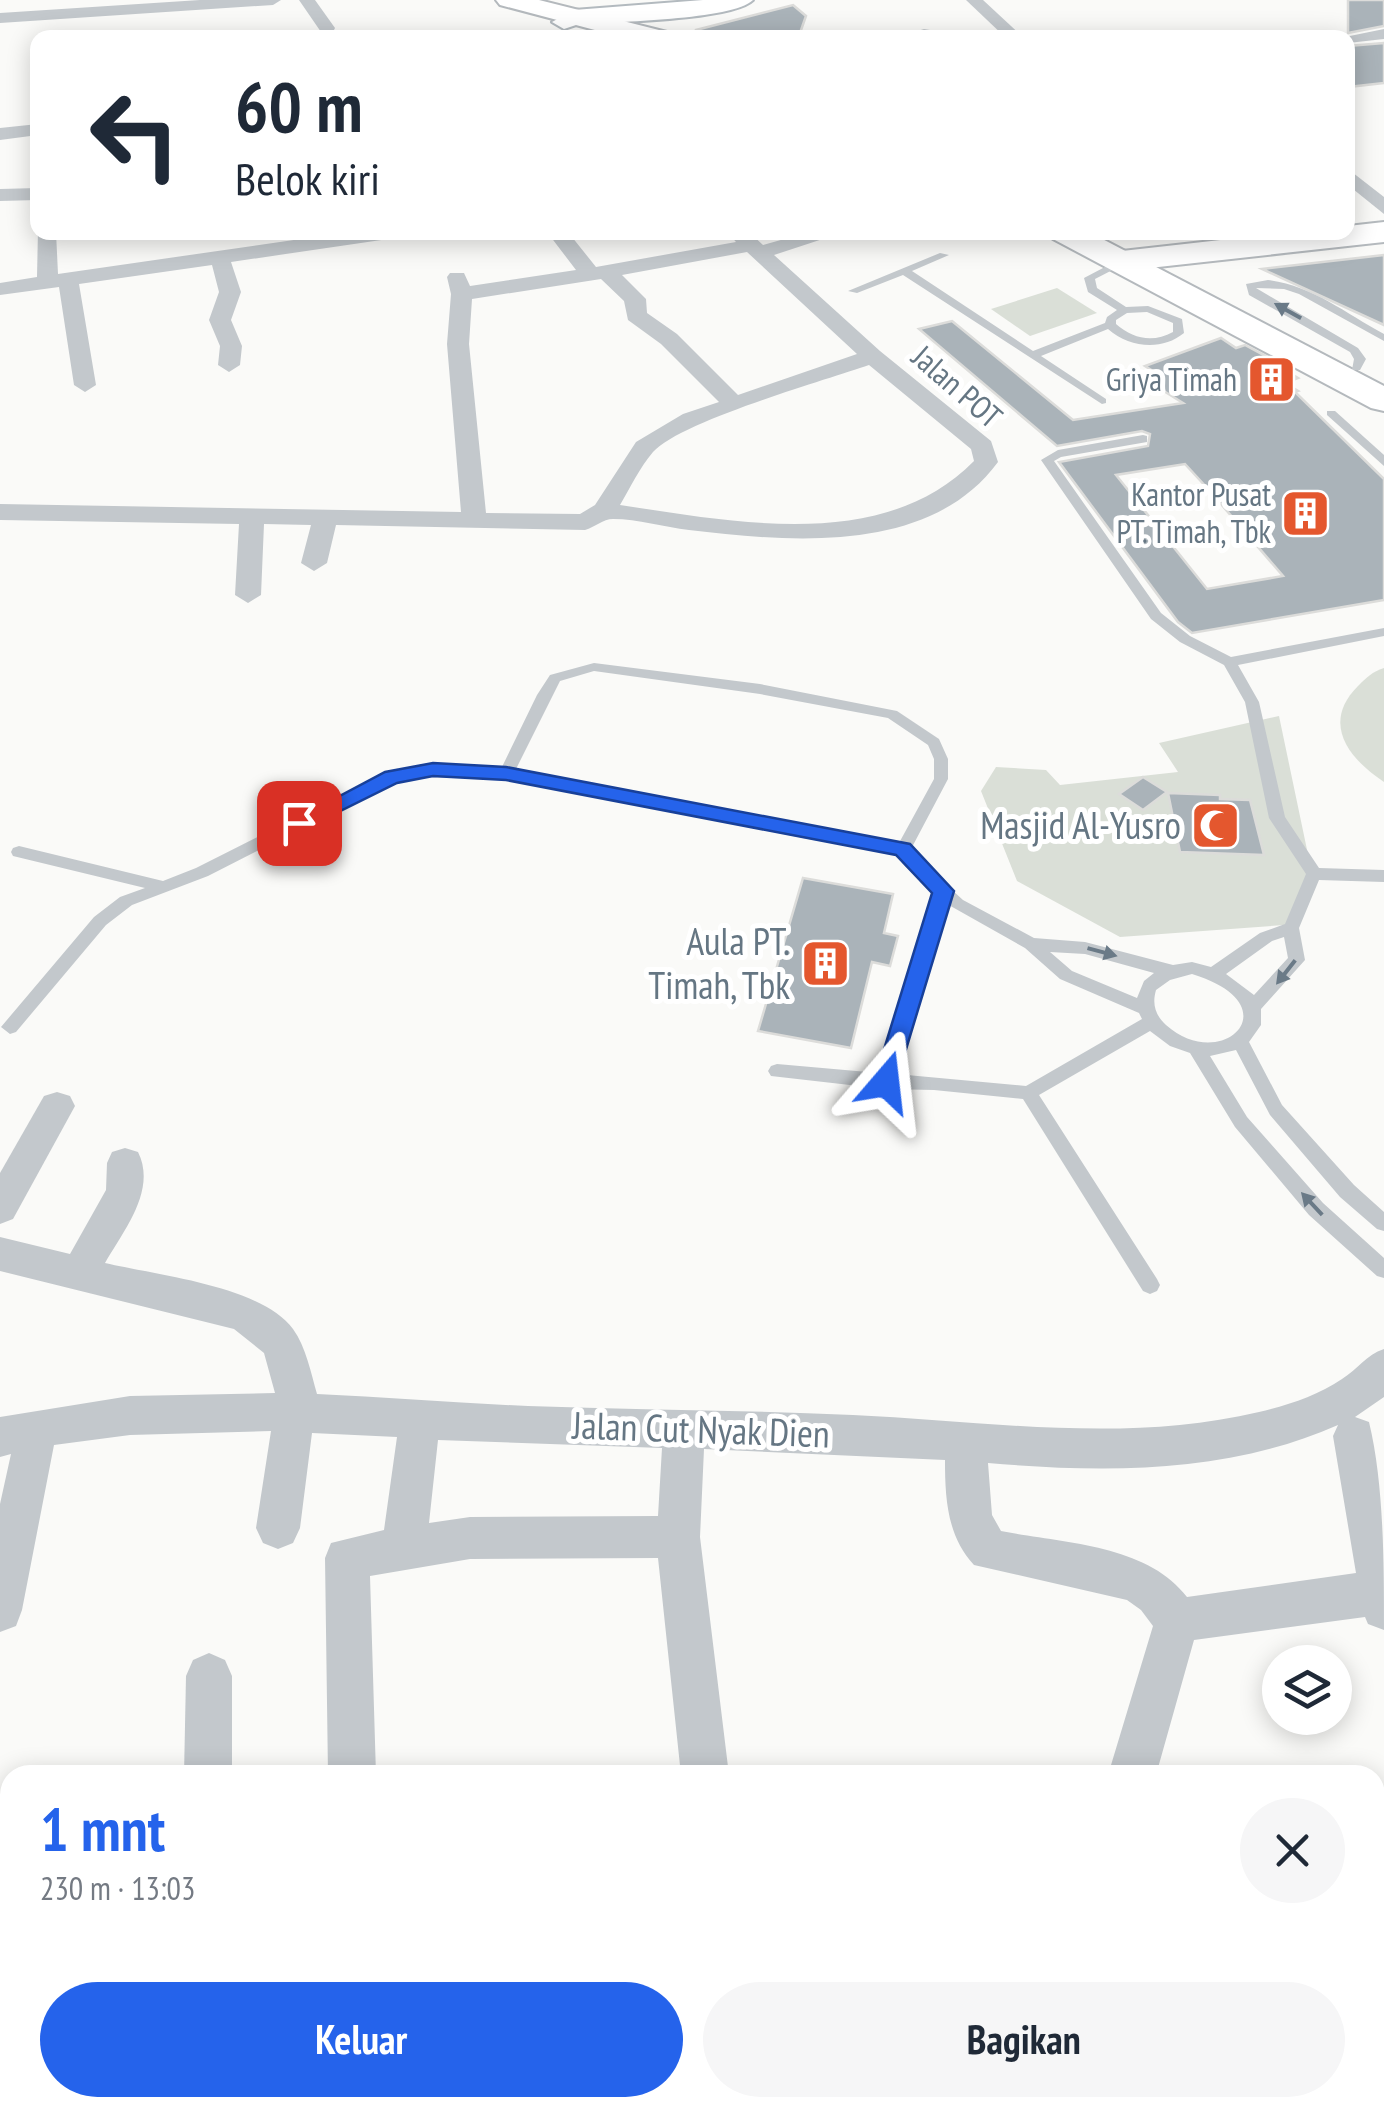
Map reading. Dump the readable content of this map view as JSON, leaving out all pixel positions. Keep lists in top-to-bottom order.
{
  "streets": {
    "street": ["Jalan POT", "Jalan Cut Nyak Dien"]
  },
  "places": {
    "building": ["Griya Timah", "Kantor Pusat PT. Timah, Tbk", "Aula PT. Timah, Tbk"],
    "mosque": ["Masjid Al-Yusro"]
  },
  "page": {
    "turn": ["60 m", "Belok kiri"],
    "heading": ["1 mnt", "230 m · 13:03"],
    "buttons": ["Keluar", "Bagikan"]
  }
}
